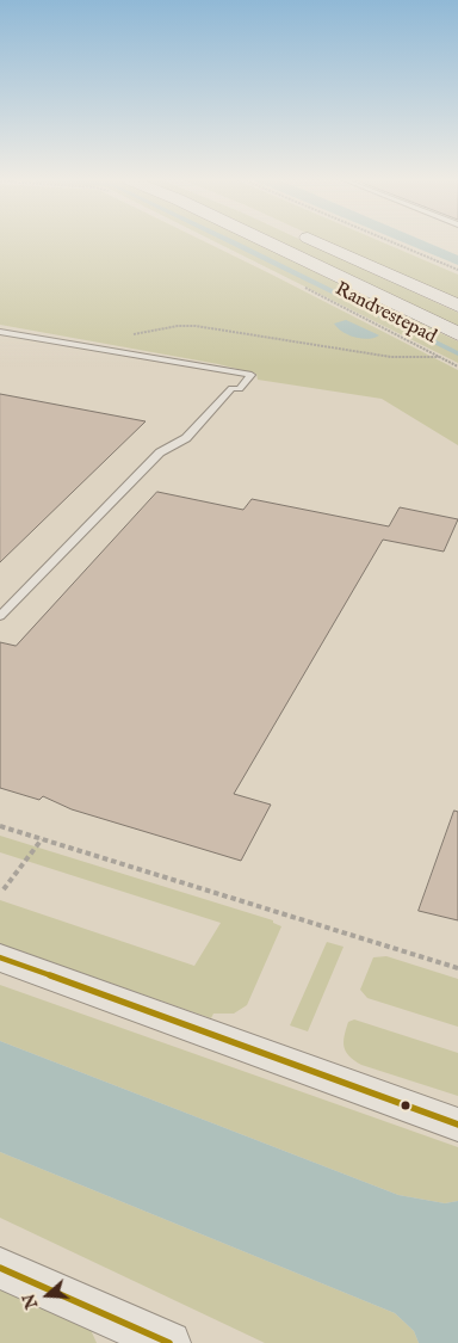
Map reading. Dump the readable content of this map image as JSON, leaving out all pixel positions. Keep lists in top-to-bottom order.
{
  "streets": {
    "path": ["Randvestepad"]
  },
  "north": "left"
}
